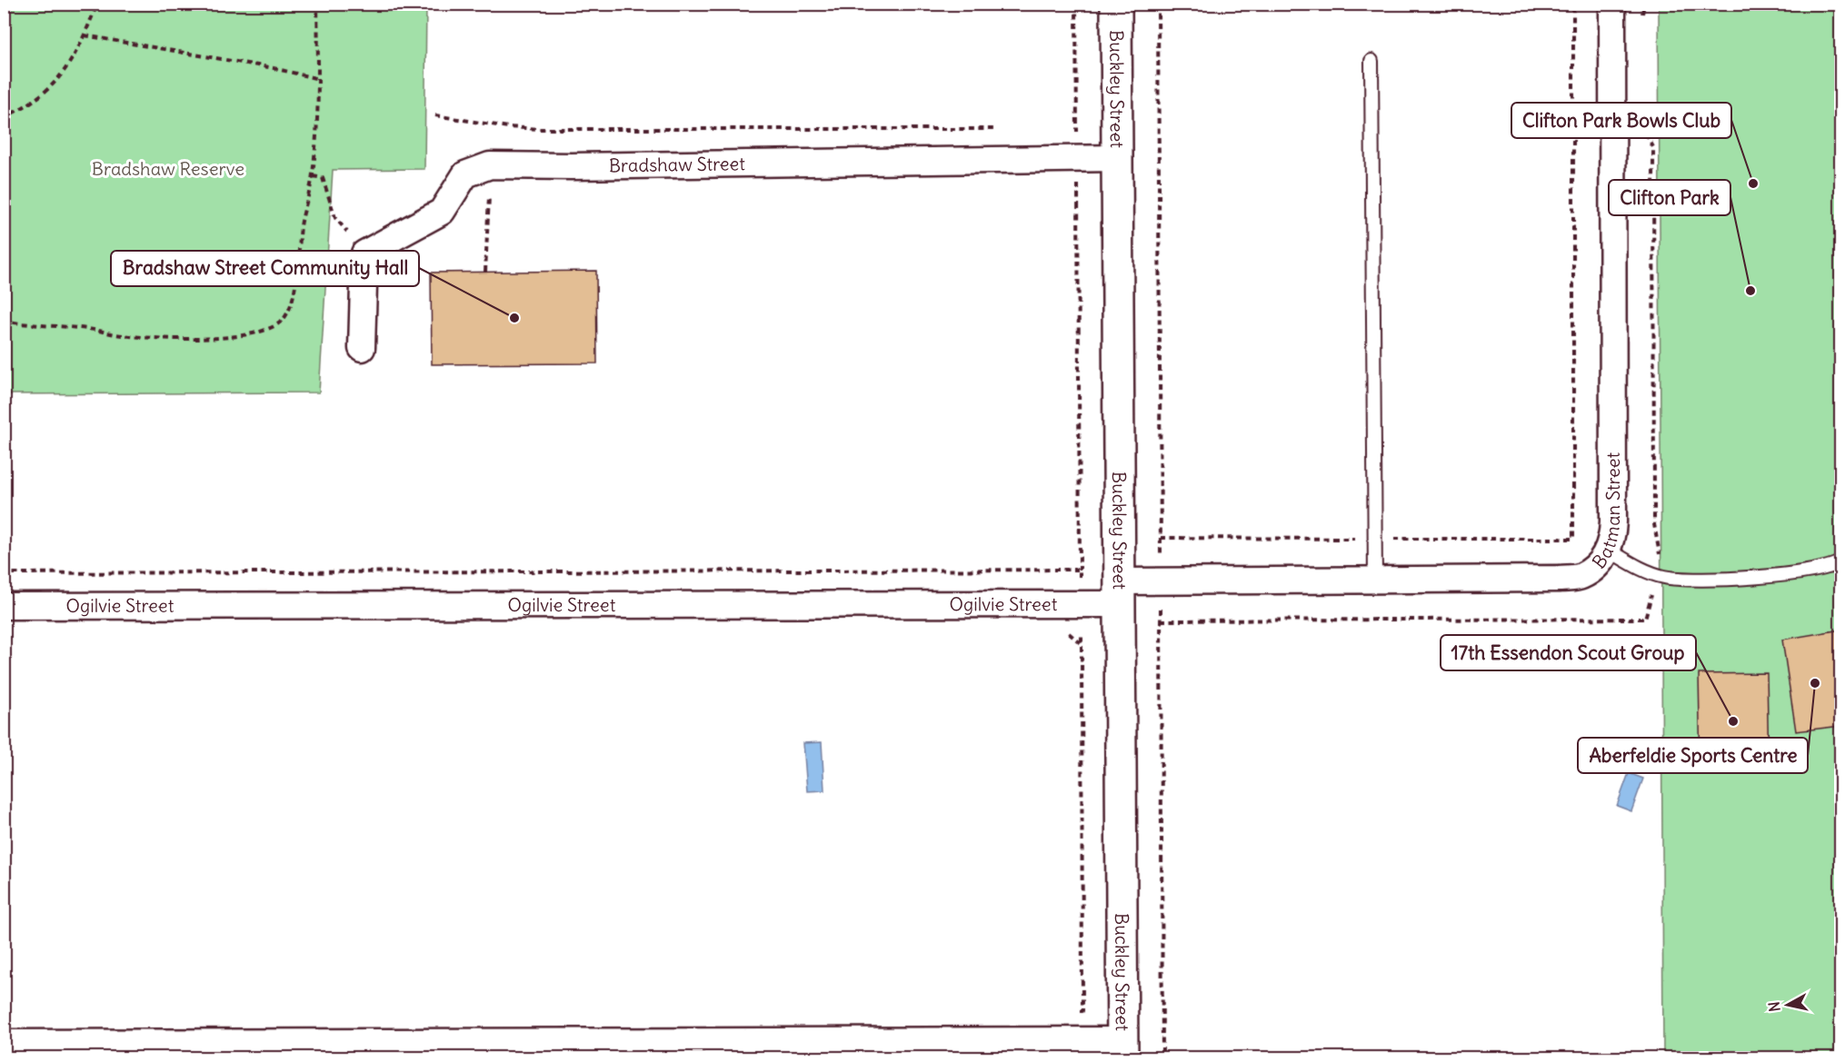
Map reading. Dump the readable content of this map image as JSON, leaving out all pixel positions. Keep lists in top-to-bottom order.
{
  "streets": {
    "main road": ["Buckley Street"],
    "street": ["Bradshaw Street", "Batman Street", "Ogilvie Street"]
  },
  "crossings": [
    ["Buckley Street", "Bradshaw Street"],
    ["Buckley Street", "Batman Street"],
    ["Buckley Street", "Ogilvie Street"],
    ["Batman Street", "Ogilvie Street"]
  ],
  "parks": ["Bradshaw Reserve"],
  "places": [
    "Clifton Park Bowls Club",
    "Clifton Park",
    "Bradshaw Street Community Hall",
    "Aberfeldie Sports Centre",
    "17th Essendon Scout Group"
  ],
  "north": "left"
}
